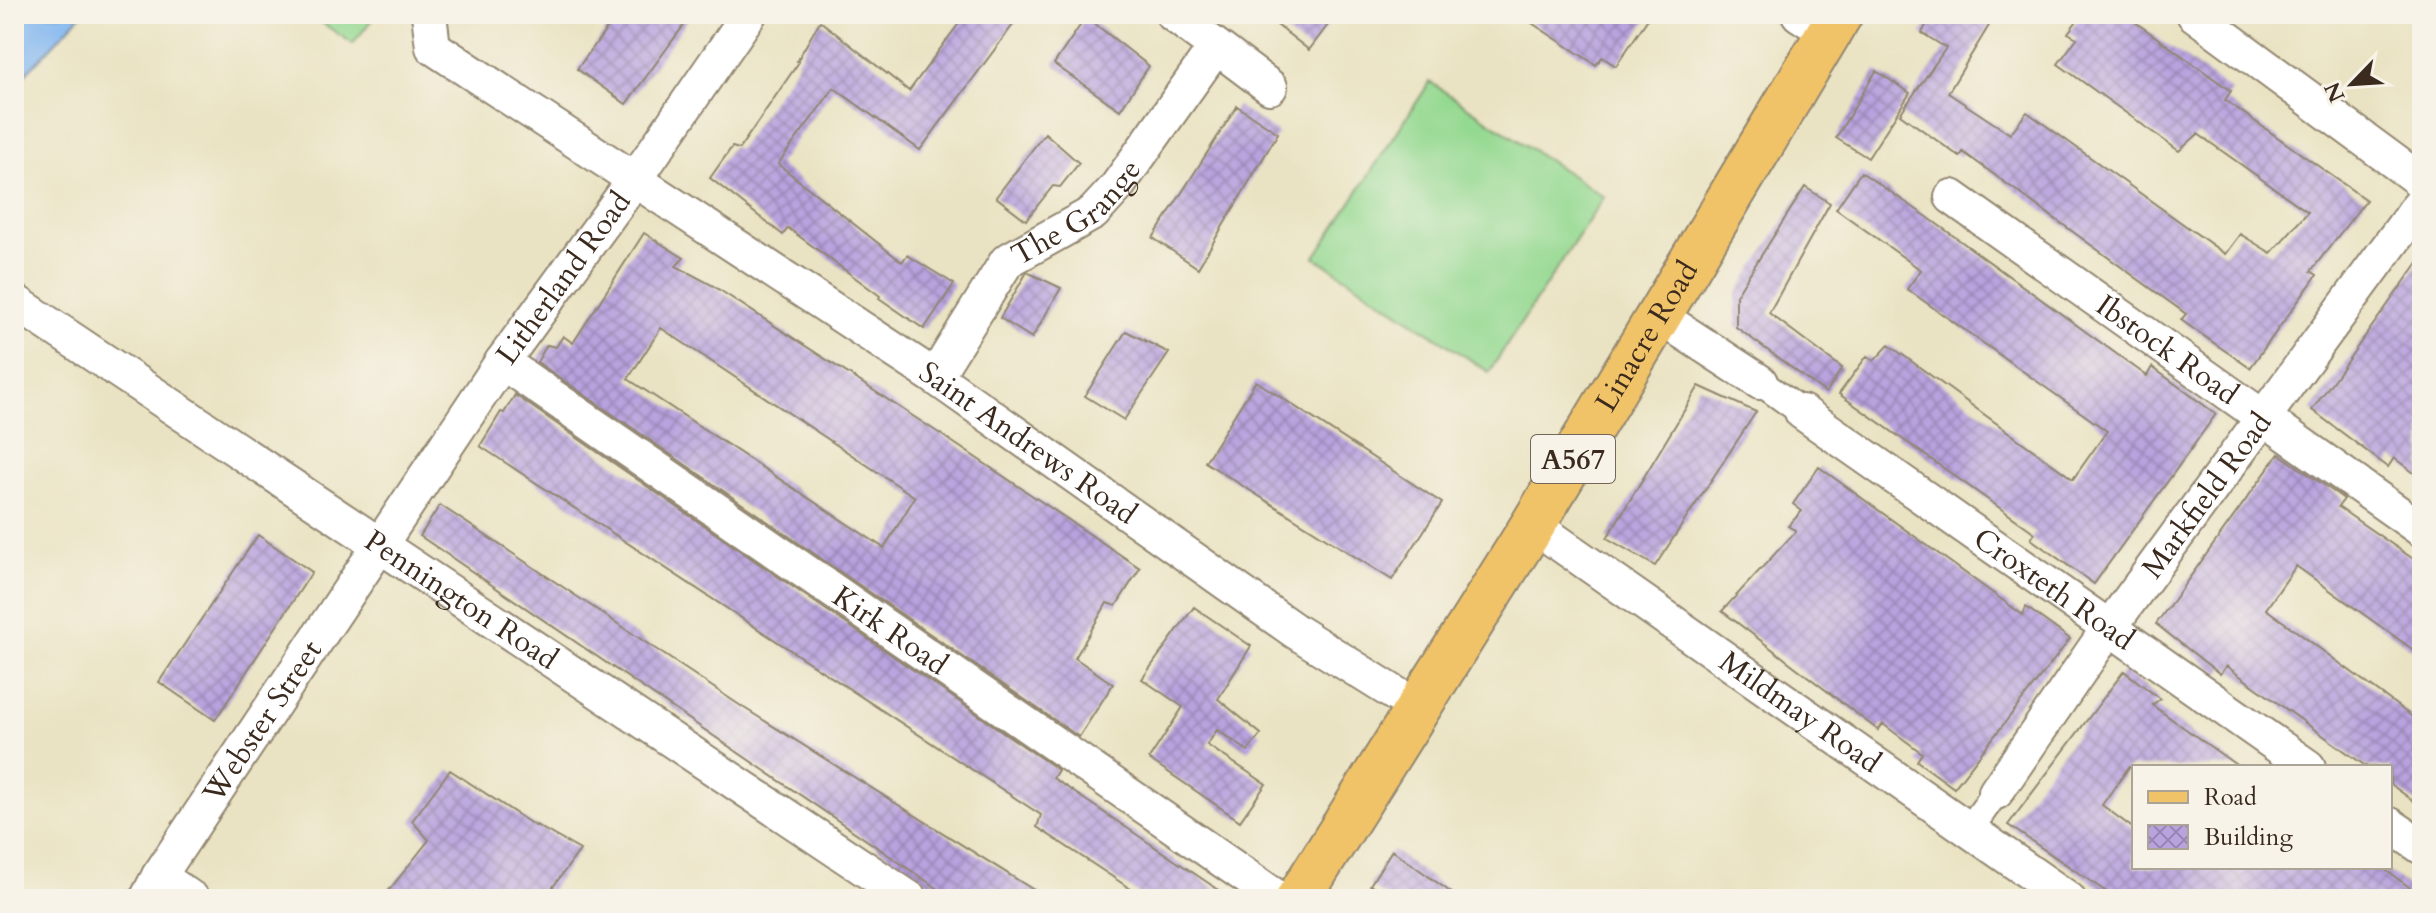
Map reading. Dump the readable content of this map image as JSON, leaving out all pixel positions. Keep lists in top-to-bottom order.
{
  "streets": {
    "main road": ["Linacre Road", "A567"],
    "street": [
      "The Grange",
      "Litherland Road",
      "Ibstock Road",
      "Saint Andrews Road",
      "Markfield Road",
      "Croxteth Road",
      "Pennington Road",
      "Kirk Road",
      "Mildmay Road",
      "Webster Street"
    ]
  },
  "crossings": [
    ["The Grange", "Saint Andrews Road"],
    ["Litherland Road", "Saint Andrews Road"],
    ["Litherland Road", "Pennington Road"],
    ["Litherland Road", "Kirk Road"],
    ["Litherland Road", "Webster Street"],
    ["Linacre Road", "Saint Andrews Road"],
    ["Linacre Road", "Kirk Road"],
    ["Linacre Road", "Mildmay Road"],
    ["Ibstock Road", "Markfield Road"],
    ["Markfield Road", "Croxteth Road"],
    ["Pennington Road", "Webster Street"]
  ],
  "legend": ["Road", "Building"],
  "north": "bottom left"
}
